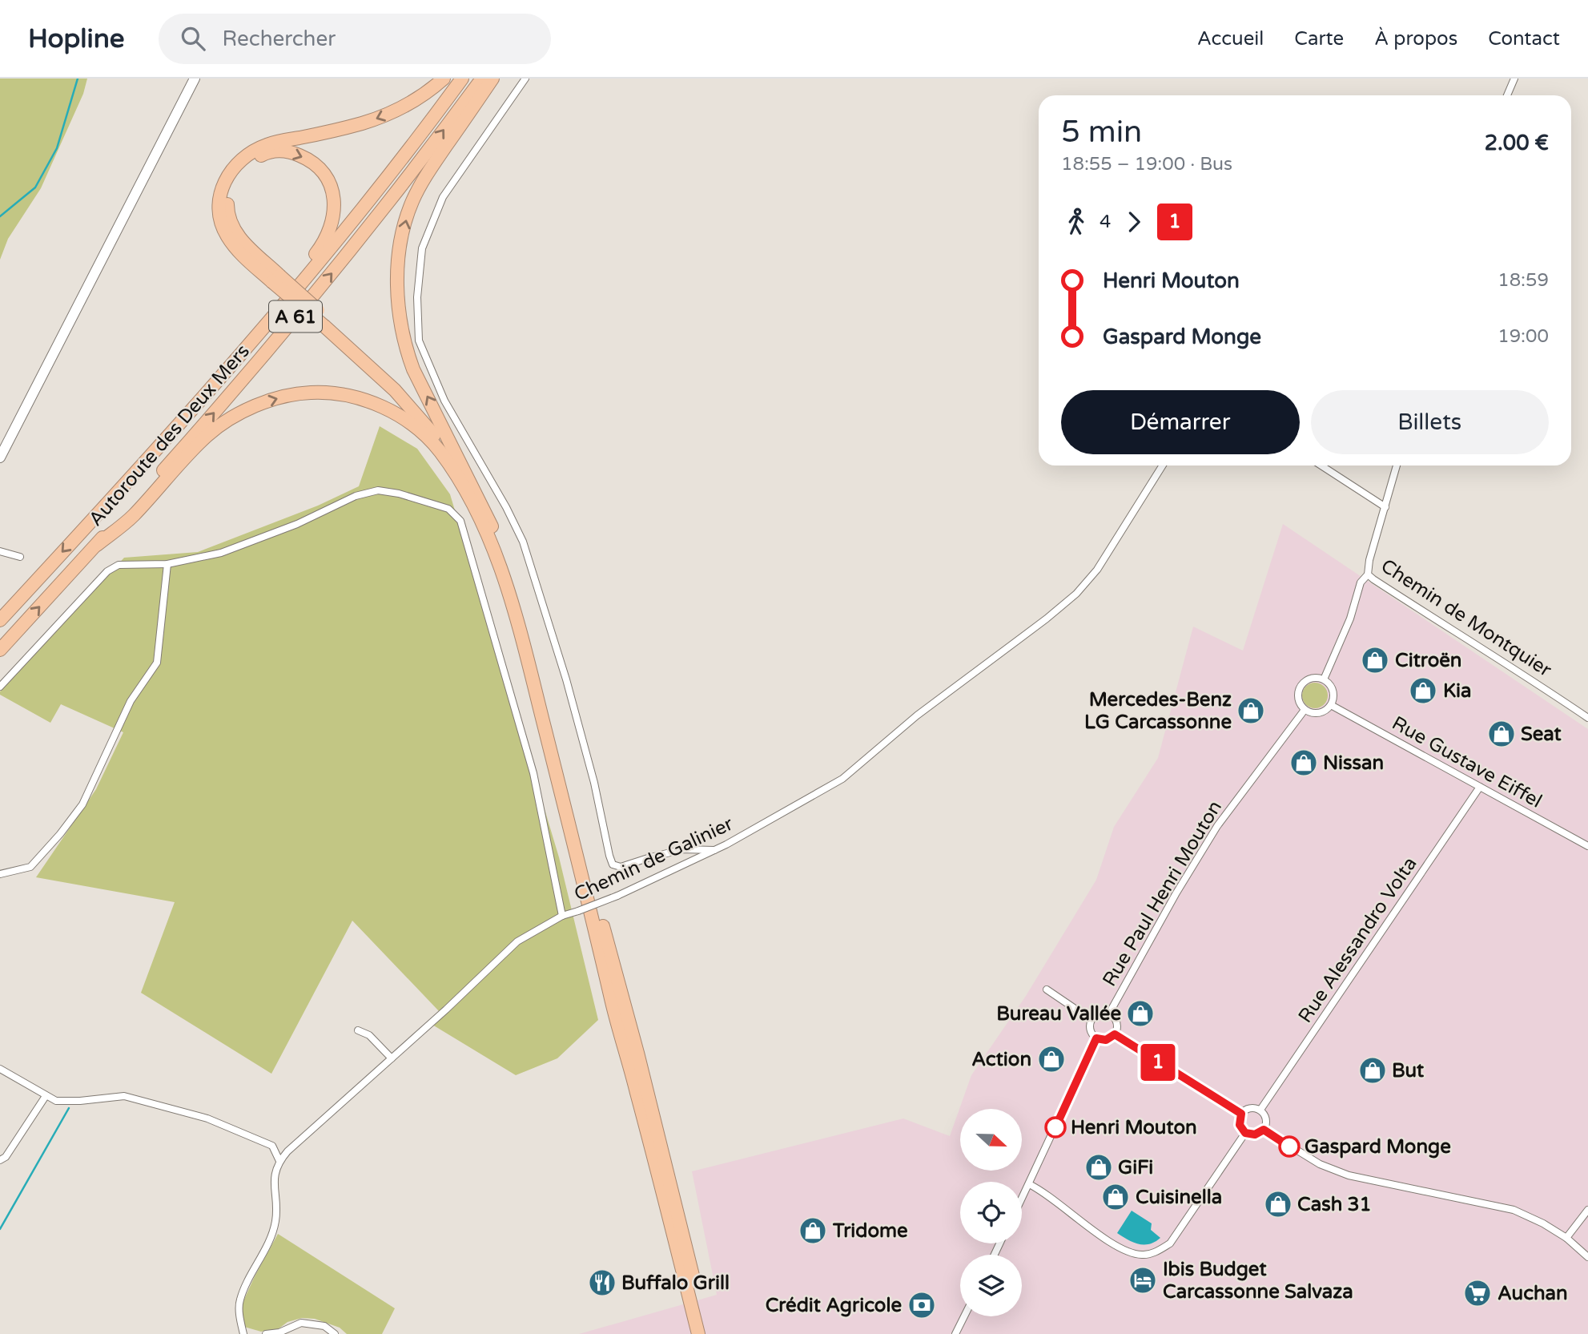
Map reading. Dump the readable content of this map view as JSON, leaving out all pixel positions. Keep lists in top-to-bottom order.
{
  "streets": {
    "highway": ["A 61", "Autoroute des Deux Mers"],
    "street": [
      "Chemin de Montquier",
      "Rue Gustave Eiffel",
      "Chemin de Galinier",
      "Rue Paul Henri Mouton",
      "Rue Alessandro Volta"
    ]
  },
  "crossings": [
    ["Rue Gustave Eiffel", "Rue Paul Henri Mouton"],
    ["Rue Gustave Eiffel", "Rue Alessandro Volta"]
  ],
  "places": {
    "shop": [
      "Citroën",
      "Kia",
      "Mercedes-Benz LG Carcassonne",
      "Seat",
      "Nissan",
      "Bureau Vallée",
      "Action",
      "But",
      "GiFi",
      "Cuisinella",
      "Cash 31",
      "Tridome"
    ],
    "other": ["Henri Mouton", "Gaspard Monge"],
    "hotel": ["Ibis Budget Carcassonne Salvaza"],
    "restaurant": ["Buffalo Grill"],
    "supermarket": ["Auchan"],
    "bank": ["Crédit Agricole"]
  },
  "lines": ["bus line 1"],
  "north": "right",
  "page": {
    "header": "Hopline",
    "search": "Rechercher",
    "nav": [
      "Accueil",
      "Carte",
      "À propos",
      "Contact"
    ],
    "on_map": "1",
    "heading": ["5 min", "18:55 – 19:00 · Bus", "2.00 €"],
    "legs": ["4", "1"],
    "list": [
      {
        "name": "Henri Mouton",
        "value": "18:59"
      },
      {
        "name": "Gaspard Monge",
        "value": "19:00"
      }
    ],
    "buttons": ["Démarrer", "Billets"]
  }
}
